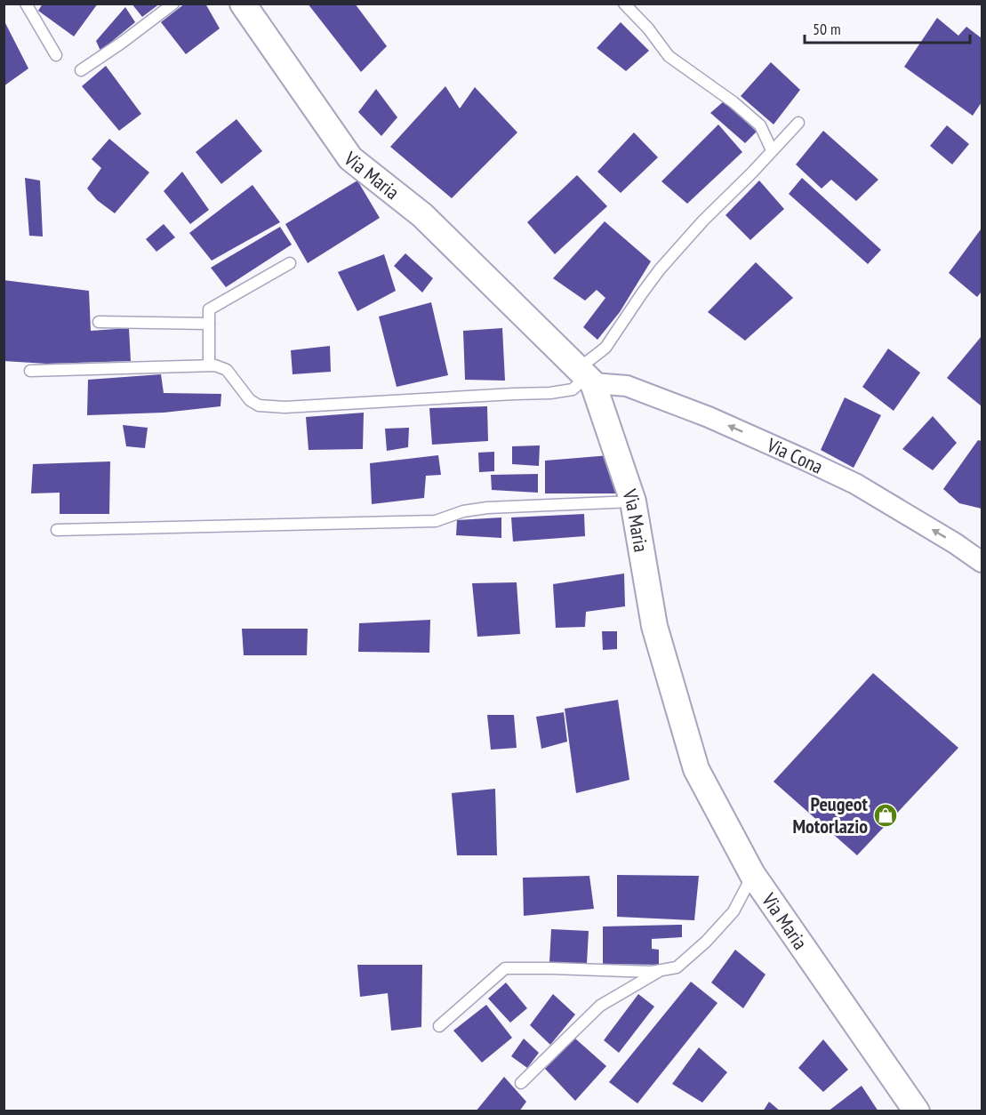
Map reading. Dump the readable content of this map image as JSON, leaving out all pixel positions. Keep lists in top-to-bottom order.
{
  "streets": {
    "street": ["Via Maria", "Via Cona"]
  },
  "crossings": [
    ["Via Maria", "Via Cona"]
  ],
  "one_way": ["Via Cona"],
  "places": {
    "shop": ["Peugeot Motorlazio"]
  },
  "scale_bar": "50 m"
}
